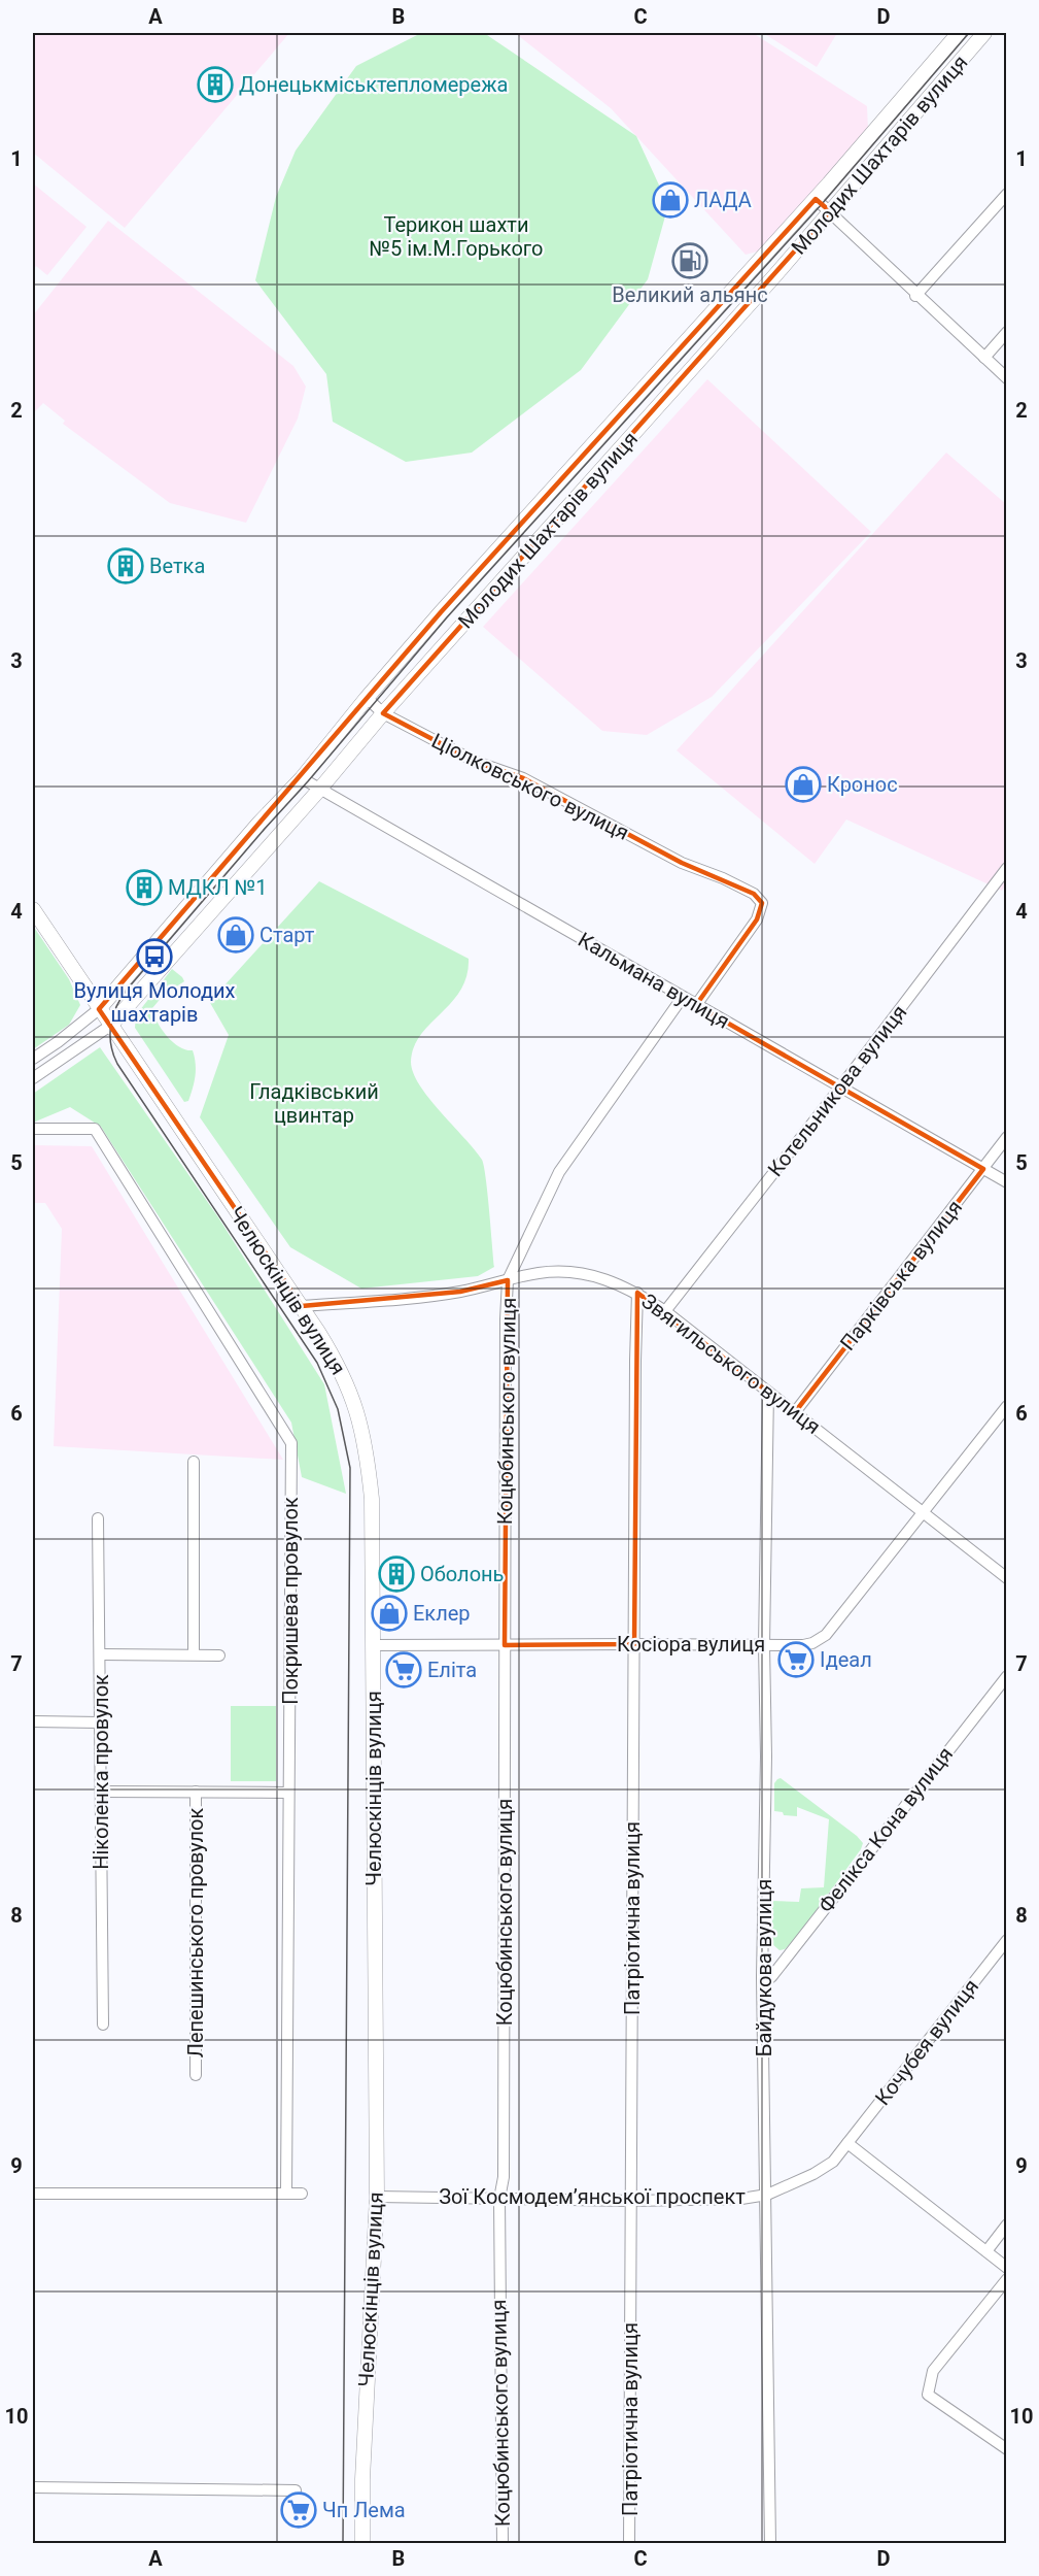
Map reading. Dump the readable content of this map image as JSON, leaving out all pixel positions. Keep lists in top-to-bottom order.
{
  "streets": {
    "main road": ["Молодих Шахтарів вулиця", "Челюскінців вулиця"],
    "street": [
      "Ціолковського вулиця",
      "Кальмана вулиця",
      "Котельникова вулиця",
      "Парківська вулиця",
      "Звягильського вулиця",
      "Коцюбинського вулиця",
      "Покришева провулок",
      "Косіора вулиця",
      "Ніколенка провулок",
      "Фелікса Кона вулиця",
      "Патріотична вулиця",
      "Лепешинського провулок",
      "Байдукова вулиця",
      "Кочубея вулиця",
      "Зої Космодем’янської проспект"
    ]
  },
  "crossings": [
    ["Молодих Шахтарів вулиця", "Ціолковського вулиця"],
    ["Молодих Шахтарів вулиця", "Кальмана вулиця"],
    ["Молодих Шахтарів вулиця", "Челюскінців вулиця"],
    ["Ціолковського вулиця", "Кальмана вулиця"],
    ["Кальмана вулиця", "Котельникова вулиця"],
    ["Кальмана вулиця", "Парківська вулиця"],
    ["Котельникова вулиця", "Звягильського вулиця"],
    ["Парківська вулиця", "Звягильського вулиця"],
    ["Челюскінців вулиця", "Звягильського вулиця"],
    ["Челюскінців вулиця", "Косіора вулиця"],
    ["Челюскінців вулиця", "Зої Космодем’янської проспект"],
    ["Звягильського вулиця", "Коцюбинського вулиця"],
    ["Звягильського вулиця", "Косіора вулиця"],
    ["Звягильського вулиця", "Патріотична вулиця"],
    ["Звягильського вулиця", "Байдукова вулиця"],
    ["Коцюбинського вулиця", "Косіора вулиця"],
    ["Коцюбинського вулиця", "Зої Космодем’янської проспект"],
    ["Косіора вулиця", "Патріотична вулиця"],
    ["Косіора вулиця", "Байдукова вулиця"],
    ["Фелікса Кона вулиця", "Байдукова вулиця"],
    ["Патріотична вулиця", "Зої Космодем’янської проспект"],
    ["Байдукова вулиця", "Зої Космодем’янської проспект"],
    ["Кочубея вулиця", "Зої Космодем’янської проспект"]
  ],
  "parks": ["Терикон шахти №5 ім.М.Горького", "Гладківський цвинтар"],
  "places": {
    "building": [
      "Донецькміськтепломережа",
      "Ветка",
      "МДКЛ №1",
      "Оболонь"
    ],
    "shop": [
      "ЛАДА",
      "Кронос",
      "Старт",
      "Еклер"
    ],
    "fuel station": ["Великий альянс"],
    "bus stop": ["Вулиця Молодих шахтарів"],
    "supermarket": ["Ідеал", "Еліта", "Чп Лема"]
  },
  "grid": {
    "columns": [
      "A",
      "B",
      "C",
      "D"
    ],
    "rows": [
      "1",
      "2",
      "3",
      "4",
      "5",
      "6",
      "7",
      "8",
      "9",
      "10"
    ]
  }
}
